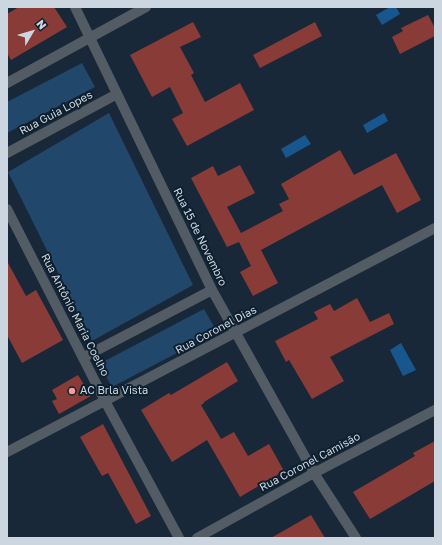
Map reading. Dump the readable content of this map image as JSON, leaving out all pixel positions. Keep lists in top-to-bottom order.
{
  "streets": {
    "street": [
      "Rua Guia Lopes",
      "Rua 15 de Novembro",
      "Rua Antônio Maria Coelho",
      "Rua Coronel Dias",
      "Rua Coronel Camisão"
    ]
  },
  "crossings": [
    ["Rua Guia Lopes", "Rua 15 de Novembro"],
    ["Rua 15 de Novembro", "Rua Coronel Dias"],
    ["Rua 15 de Novembro", "Rua Coronel Camisão"],
    ["Rua Antônio Maria Coelho", "Rua Coronel Dias"]
  ],
  "places": ["AC Brla Vista"],
  "north": "top right"
}
